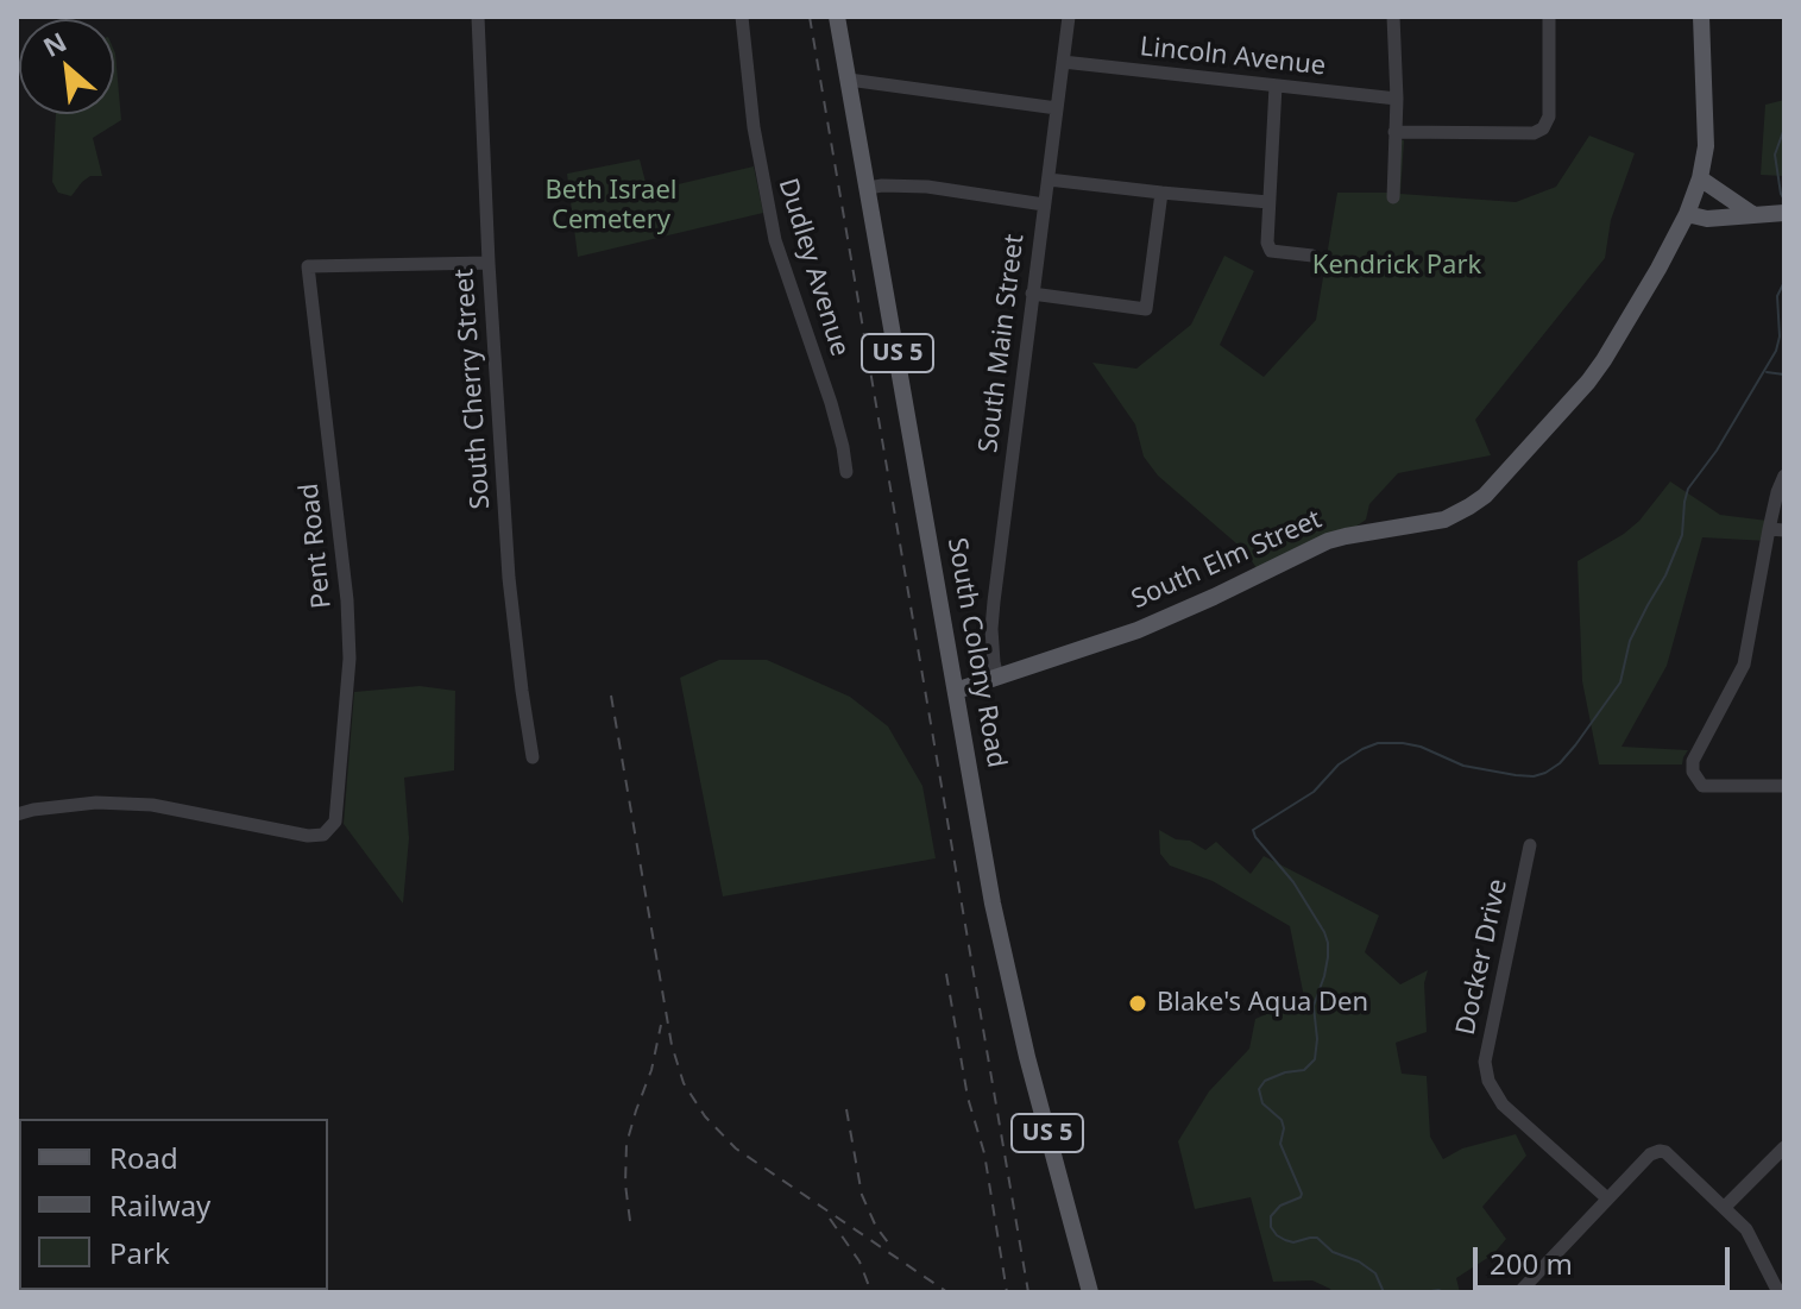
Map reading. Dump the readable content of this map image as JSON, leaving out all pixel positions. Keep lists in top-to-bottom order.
{
  "streets": {
    "main road": ["US 5", "South Elm Street", "South Colony Road"],
    "street": [
      "Lincoln Avenue",
      "Dudley Avenue",
      "South Main Street",
      "South Cherry Street",
      "Pent Road",
      "Docker Drive"
    ]
  },
  "crossings": [
    ["Lincoln Avenue", "South Main Street"],
    ["South Main Street", "South Elm Street"],
    ["South Cherry Street", "Pent Road"],
    ["South Elm Street", "South Colony Road"]
  ],
  "parks": ["Beth Israel Cemetery", "Kendrick Park"],
  "places": ["Blake's Aqua Den"],
  "legend": ["Road", "Railway", "Park"],
  "scale_bar": "200 m",
  "north": "top left"
}
